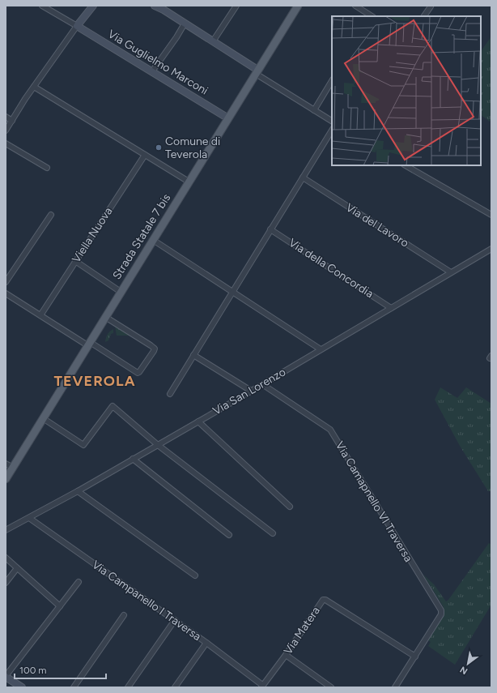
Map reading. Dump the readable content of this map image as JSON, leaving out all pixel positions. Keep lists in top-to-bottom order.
{
  "streets": {
    "main road": ["Strada Statale 7 bis"],
    "street": [
      "Via Guglielmo Marconi",
      "Via del Lavoro",
      "Viella Nuova",
      "Via della Concordia",
      "Via San Lorenzo",
      "Via Camapnello VI Traversa",
      "Via Campanello I Traversa",
      "Via Matera"
    ]
  },
  "crossings": [
    ["Via Guglielmo Marconi", "Strada Statale 7 bis"],
    ["Via del Lavoro", "Via San Lorenzo"],
    ["Via della Concordia", "Via San Lorenzo"],
    ["Via San Lorenzo", "Via Camapnello VI Traversa"],
    ["Via San Lorenzo", "Via Campanello I Traversa"],
    ["Via Camapnello VI Traversa", "Via Matera"],
    ["Via Campanello I Traversa", "Via Matera"]
  ],
  "districts": ["TEVEROLA"],
  "places": ["Comune di Teverola"],
  "scale_bar": "100 m",
  "north": "bottom left"
}
